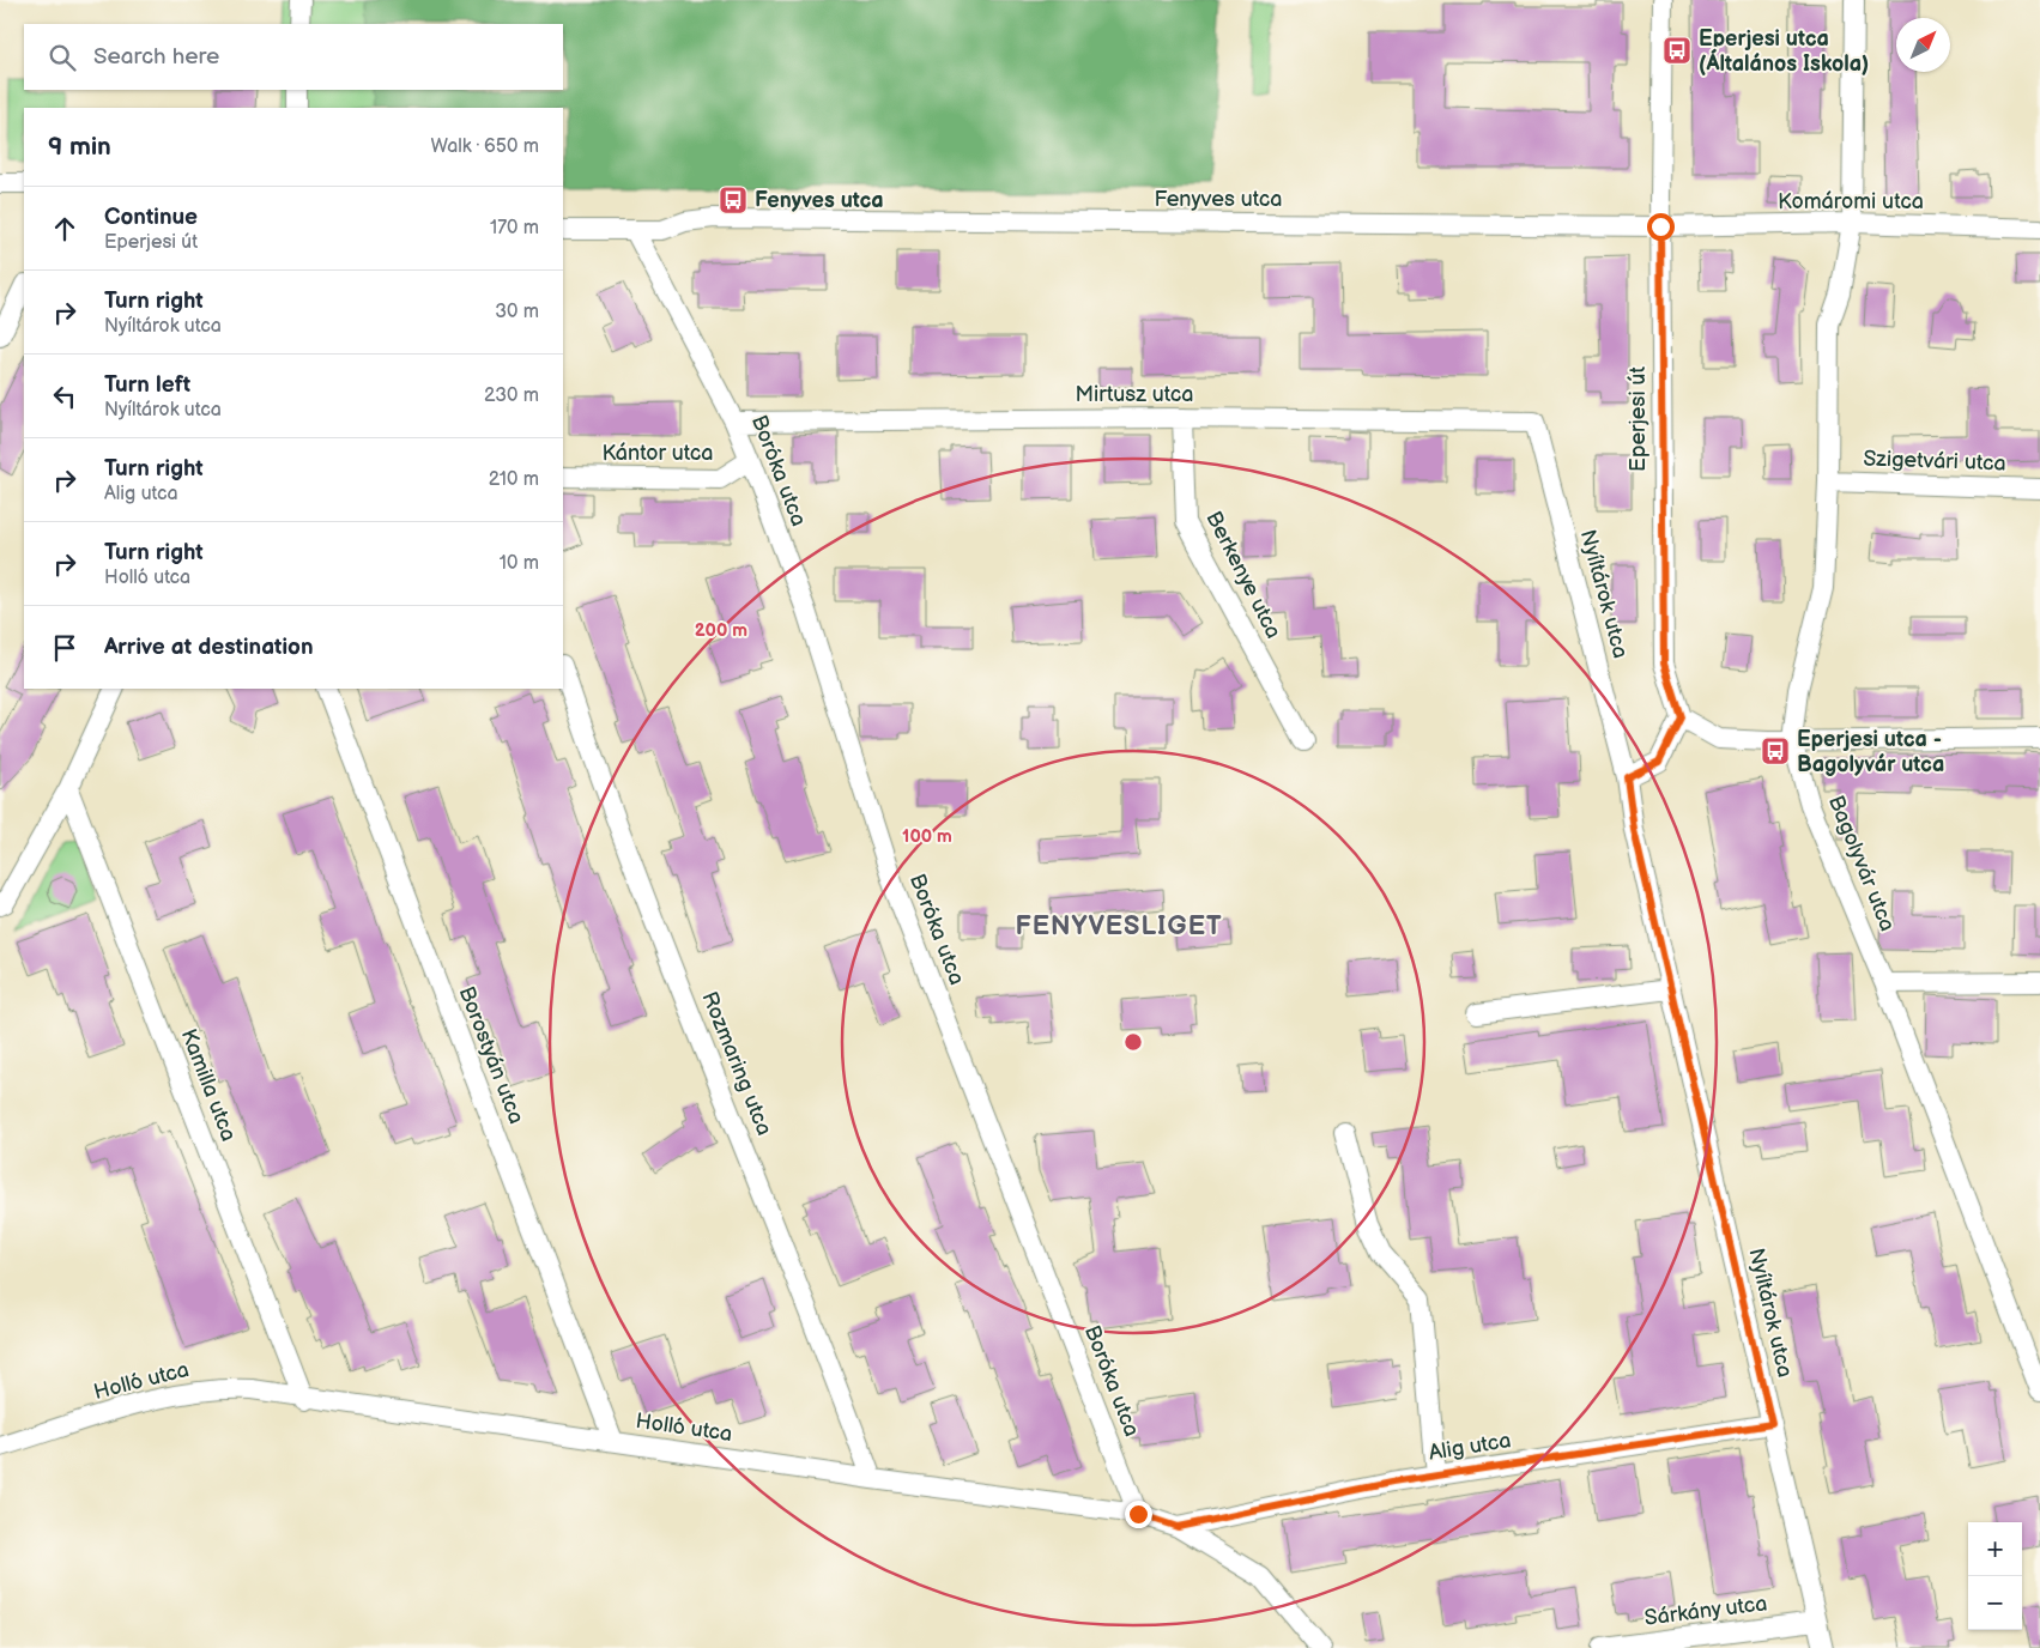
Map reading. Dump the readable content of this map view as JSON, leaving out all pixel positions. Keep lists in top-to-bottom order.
{
  "streets": {
    "street": [
      "Fenyves utca",
      "Komáromi utca",
      "Mirtusz utca",
      "Eperjesi út",
      "Kántor utca",
      "Szigetvári utca",
      "Boróka utca",
      "Berkenye utca",
      "Nyíltárok utca",
      "Bagolyvár utca",
      "Borostyán utca",
      "Rozmaring utca",
      "Kamilla utca",
      "Holló utca",
      "Alig utca",
      "Sárkány utca"
    ]
  },
  "crossings": [
    ["Fenyves utca", "Komáromi utca"],
    ["Fenyves utca", "Eperjesi út"],
    ["Fenyves utca", "Boróka utca"],
    ["Komáromi utca", "Eperjesi út"],
    ["Komáromi utca", "Bagolyvár utca"],
    ["Mirtusz utca", "Boróka utca"],
    ["Mirtusz utca", "Berkenye utca"],
    ["Mirtusz utca", "Nyíltárok utca"],
    ["Kántor utca", "Boróka utca"],
    ["Szigetvári utca", "Bagolyvár utca"],
    ["Boróka utca", "Holló utca"],
    ["Nyíltárok utca", "Alig utca"],
    ["Nyíltárok utca", "Sárkány utca"],
    ["Borostyán utca", "Holló utca"],
    ["Rozmaring utca", "Holló utca"],
    ["Kamilla utca", "Holló utca"],
    ["Holló utca", "Alig utca"]
  ],
  "districts": ["FENYVESLIGET"],
  "places": {
    "bus stop": ["Eperjesi utca (Általános Iskola)", "Fenyves utca", "Eperjesi utca - Bagolyvár utca"]
  },
  "north": "top right",
  "page": {
    "search": "Search here",
    "heading": ["9 min", "Walk · 650 m"],
    "list": [
      ["Continue", "Eperjesi út", "170 m"],
      ["Turn right", "Nyíltárok utca", "30 m"],
      ["Turn left", "Nyíltárok utca", "230 m"],
      ["Turn right", "Alig utca", "210 m"],
      ["Turn right", "Holló utca", "10 m"],
      "Arrive at destination"
    ],
    "map_buttons": ["+", "−"]
  },
  "rings": ["200 m", "100 m"]
}
